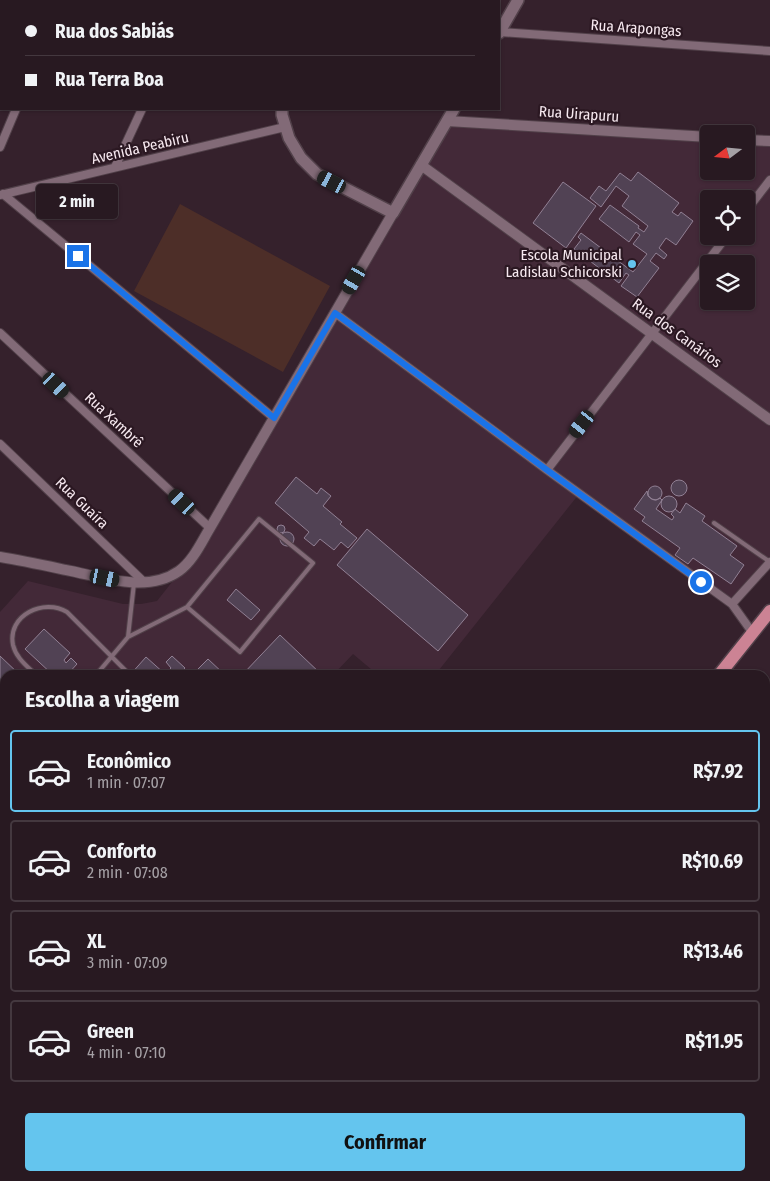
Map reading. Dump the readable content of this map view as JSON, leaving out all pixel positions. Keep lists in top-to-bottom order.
{
  "streets": {
    "street": [
      "Rua Arapongas",
      "Rua Uirapuru",
      "Avenida Peabiru",
      "Rua dos Canários",
      "Rua Xambrê",
      "Rua Guaíra"
    ]
  },
  "places": ["Escola Municipal Ladislau Schicorski"],
  "north": "left",
  "page": {
    "banner": ["Rua dos Sabiás", "Rua Terra Boa"],
    "bubble": "2 min",
    "heading": "Escolha a viagem",
    "list": [
      {
        "name": "Econômico",
        "note": "1 min · 07:07",
        "value": "R$7.92"
      },
      {
        "name": "Conforto",
        "note": "2 min · 07:08",
        "value": "R$10.69"
      },
      {
        "name": "XL",
        "note": "3 min · 07:09",
        "value": "R$13.46"
      },
      {
        "name": "Green",
        "note": "4 min · 07:10",
        "value": "R$11.95"
      }
    ],
    "buttons": "Confirmar"
  }
}
